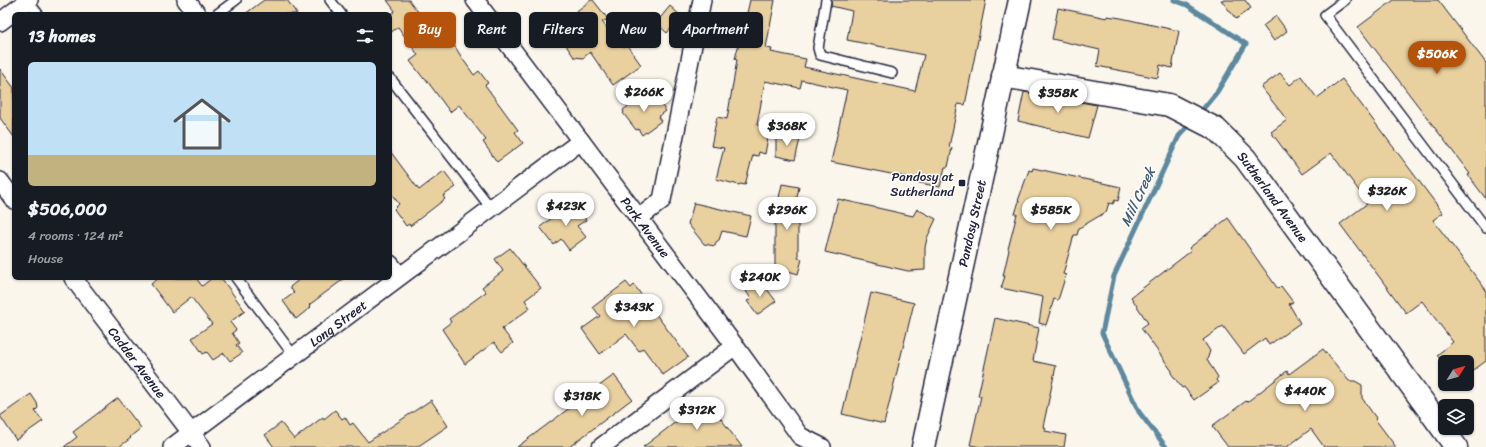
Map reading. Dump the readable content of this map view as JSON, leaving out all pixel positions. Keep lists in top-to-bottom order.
{
  "streets": {
    "street": [
      "Sutherland Avenue",
      "Pandosy Street",
      "Park Avenue",
      "Long Street",
      "Cadder Avenue"
    ]
  },
  "crossings": [
    ["Sutherland Avenue", "Pandosy Street"],
    ["Park Avenue", "Long Street"],
    ["Long Street", "Cadder Avenue"]
  ],
  "water": ["Mill Creek"],
  "places": {
    "transit": ["Pandosy at Sutherland"]
  },
  "north": "top right",
  "page": {
    "chip": [
      "Buy",
      "Rent",
      "Filters",
      "New",
      "Apartment"
    ],
    "heading": "13 homes",
    "price": [
      "$506K",
      "$266K",
      "$358K",
      "$368K",
      "$326K",
      "$423K",
      "$296K",
      "$585K",
      "$240K",
      "$343K",
      "$440K",
      "$318K",
      "$312K"
    ],
    "list": [
      {
        "name": "$506,000",
        "note": "4 rooms · 124 m² · House"
      }
    ]
  }
}
